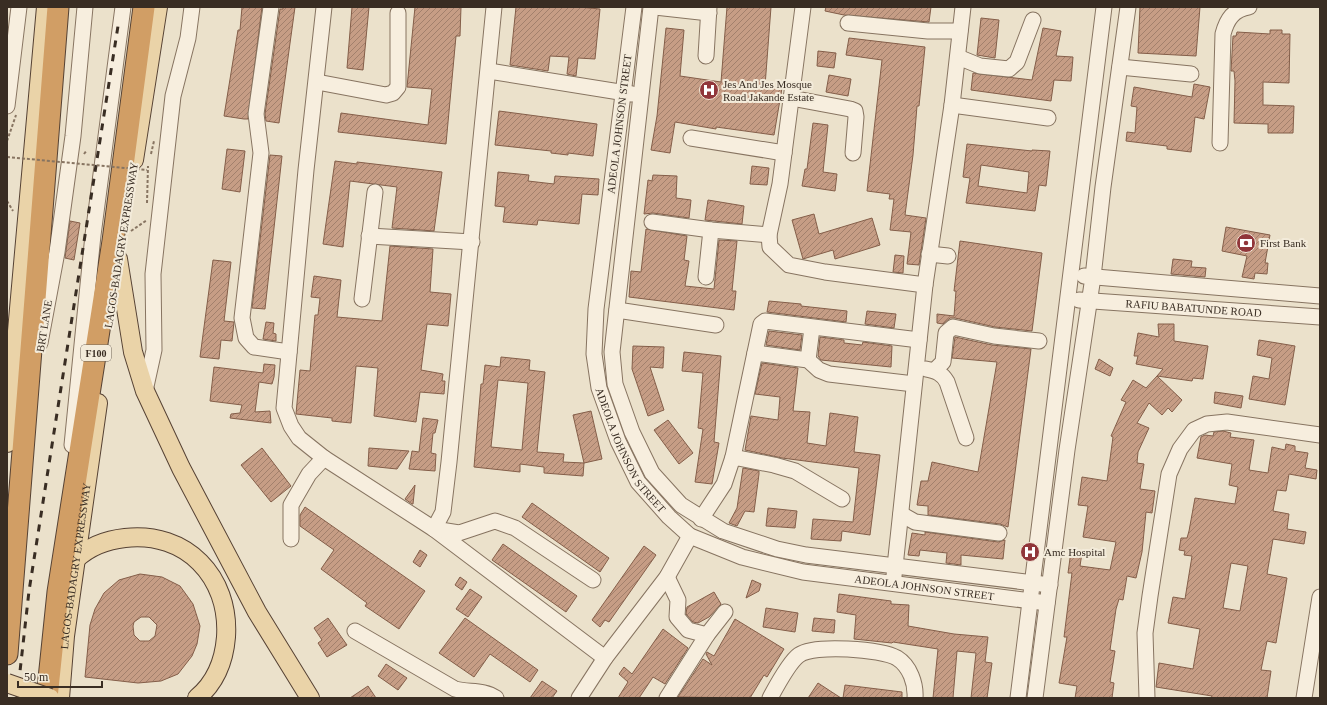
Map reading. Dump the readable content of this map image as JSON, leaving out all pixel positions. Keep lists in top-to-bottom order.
{
  "streets": {
    "highway": ["LAGOS-BADAGRY EXPRESSWAY", "F100"],
    "street": ["ADEOLA JOHNSON STREET", "RAFIU BABATUNDE ROAD", "BRT LANE"]
  },
  "places": {
    "hospital": ["Jes And Jes Mosque Road Jakande Estate", "Amc Hospital"],
    "bank": ["First Bank"]
  },
  "scale_bar": "50 m"
}
